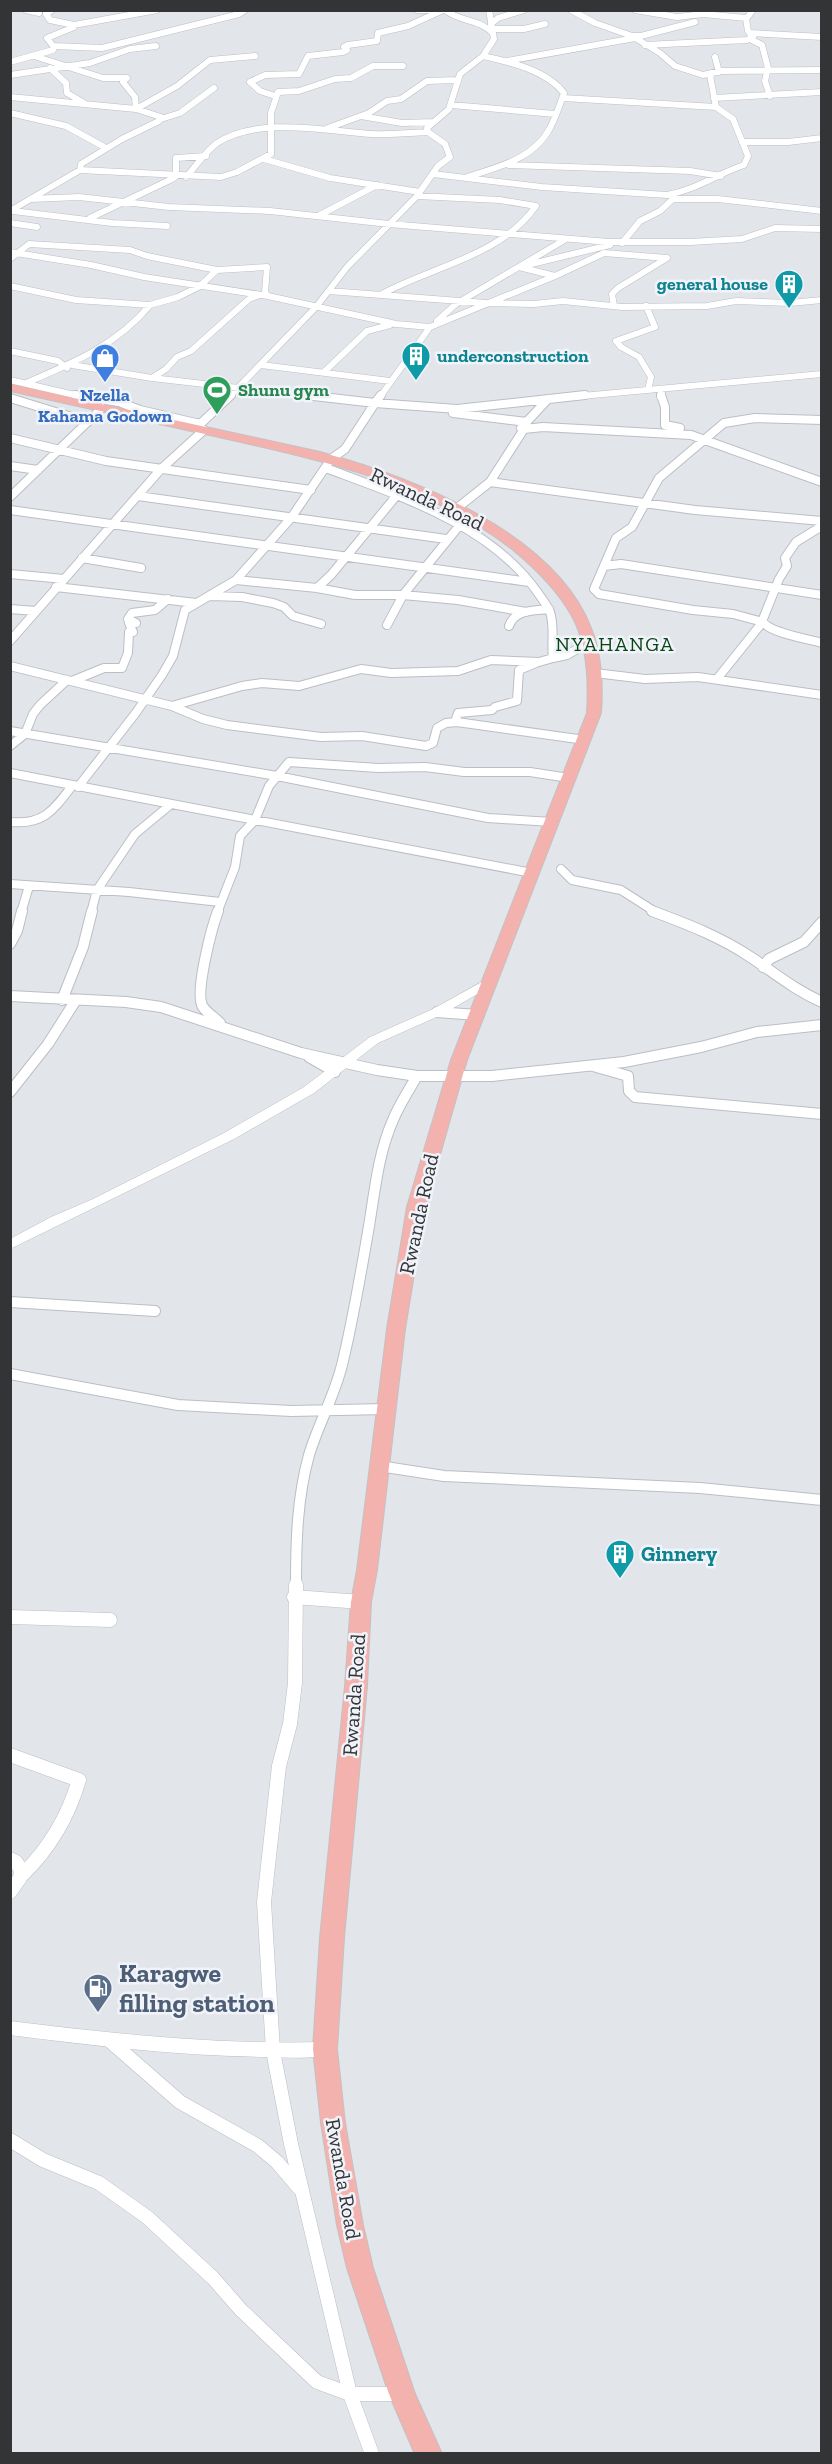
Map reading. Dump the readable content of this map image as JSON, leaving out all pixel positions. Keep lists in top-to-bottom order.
{
  "streets": {
    "highway": ["Rwanda Road"]
  },
  "districts": ["NYAHANGA"],
  "places": {
    "building": ["general house", "underconstruction", "Ginnery"],
    "shop": ["Nzella Kahama Godown"],
    "sports": ["Shunu gym"],
    "fuel station": ["Karagwe filling station"]
  }
}
